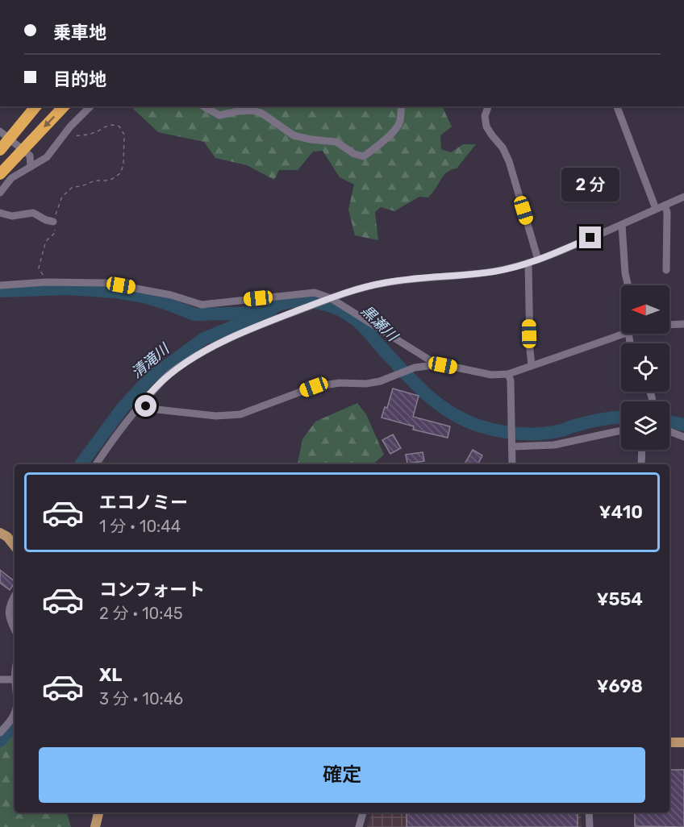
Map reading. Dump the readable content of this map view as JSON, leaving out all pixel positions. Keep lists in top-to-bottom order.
{
  "water": ["黒瀬川", "清滝川"],
  "north": "left",
  "page": {
    "banner": ["乗車地", "目的地"],
    "bubble": "2 分",
    "list": [
      {
        "name": "エコノミー",
        "note": "1 分 · 10:44",
        "value": "¥410"
      },
      {
        "name": "コンフォート",
        "note": "2 分 · 10:45",
        "value": "¥554"
      },
      {
        "name": "XL",
        "note": "3 分 · 10:46",
        "value": "¥698"
      }
    ],
    "buttons": "確定"
  }
}
